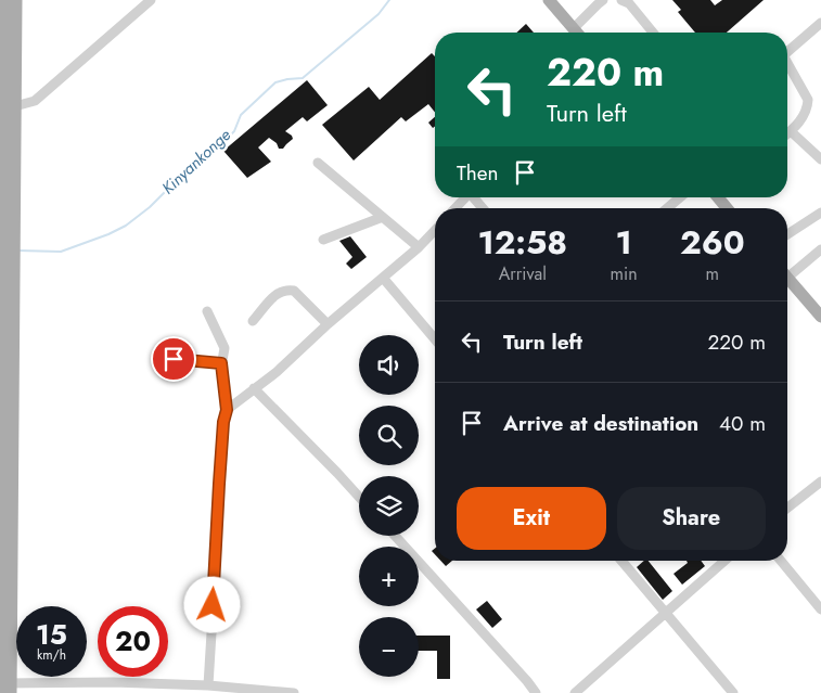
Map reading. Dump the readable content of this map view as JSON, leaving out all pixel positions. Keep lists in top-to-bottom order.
{
  "water": ["Kinyankonge"],
  "page": {
    "turn": ["220 m", "Turn left"],
    "then": "Then",
    "eta": [
      "12:58",
      "Arrival",
      "1",
      "min",
      "260",
      "m"
    ],
    "list": [
      {
        "name": "Turn left",
        "value": "220 m"
      },
      {
        "name": "Arrive at destination",
        "value": "40 m"
      }
    ],
    "map_buttons": ["+", "−"],
    "buttons": ["Exit", "Share"],
    "speed": "15 km/h",
    "limit": "20"
  }
}
